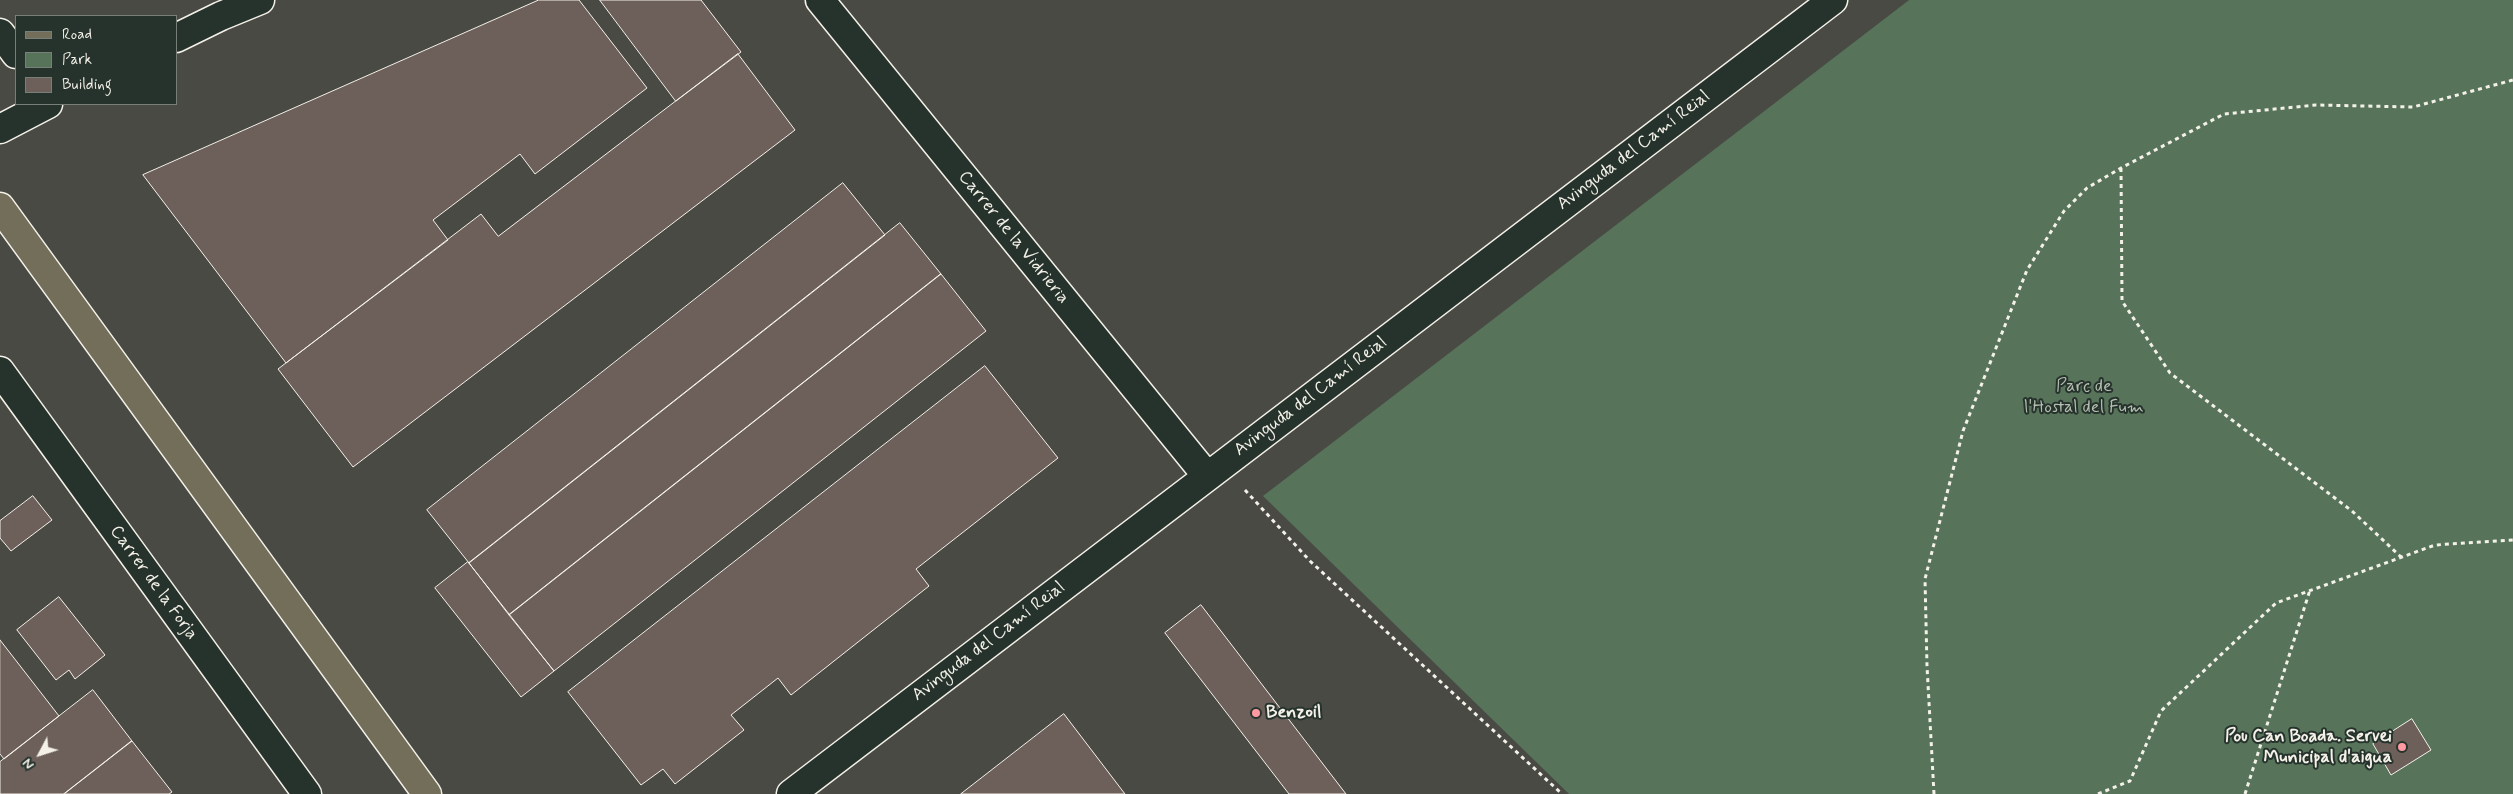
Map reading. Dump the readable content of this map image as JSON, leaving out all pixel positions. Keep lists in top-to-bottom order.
{
  "streets": {
    "street": ["Avinguda del Camí Reial", "Carrer de la Vidrieria", "Carrer de la Forja"]
  },
  "crossings": [
    ["Avinguda del Camí Reial", "Carrer de la Vidrieria"]
  ],
  "parks": ["Parc de l'Hostal del Fum"],
  "places": ["Benzoil", "Pou Can Boada. Servei Municipal d'aigua"],
  "legend": ["Road", "Park", "Building"],
  "north": "bottom left"
}
